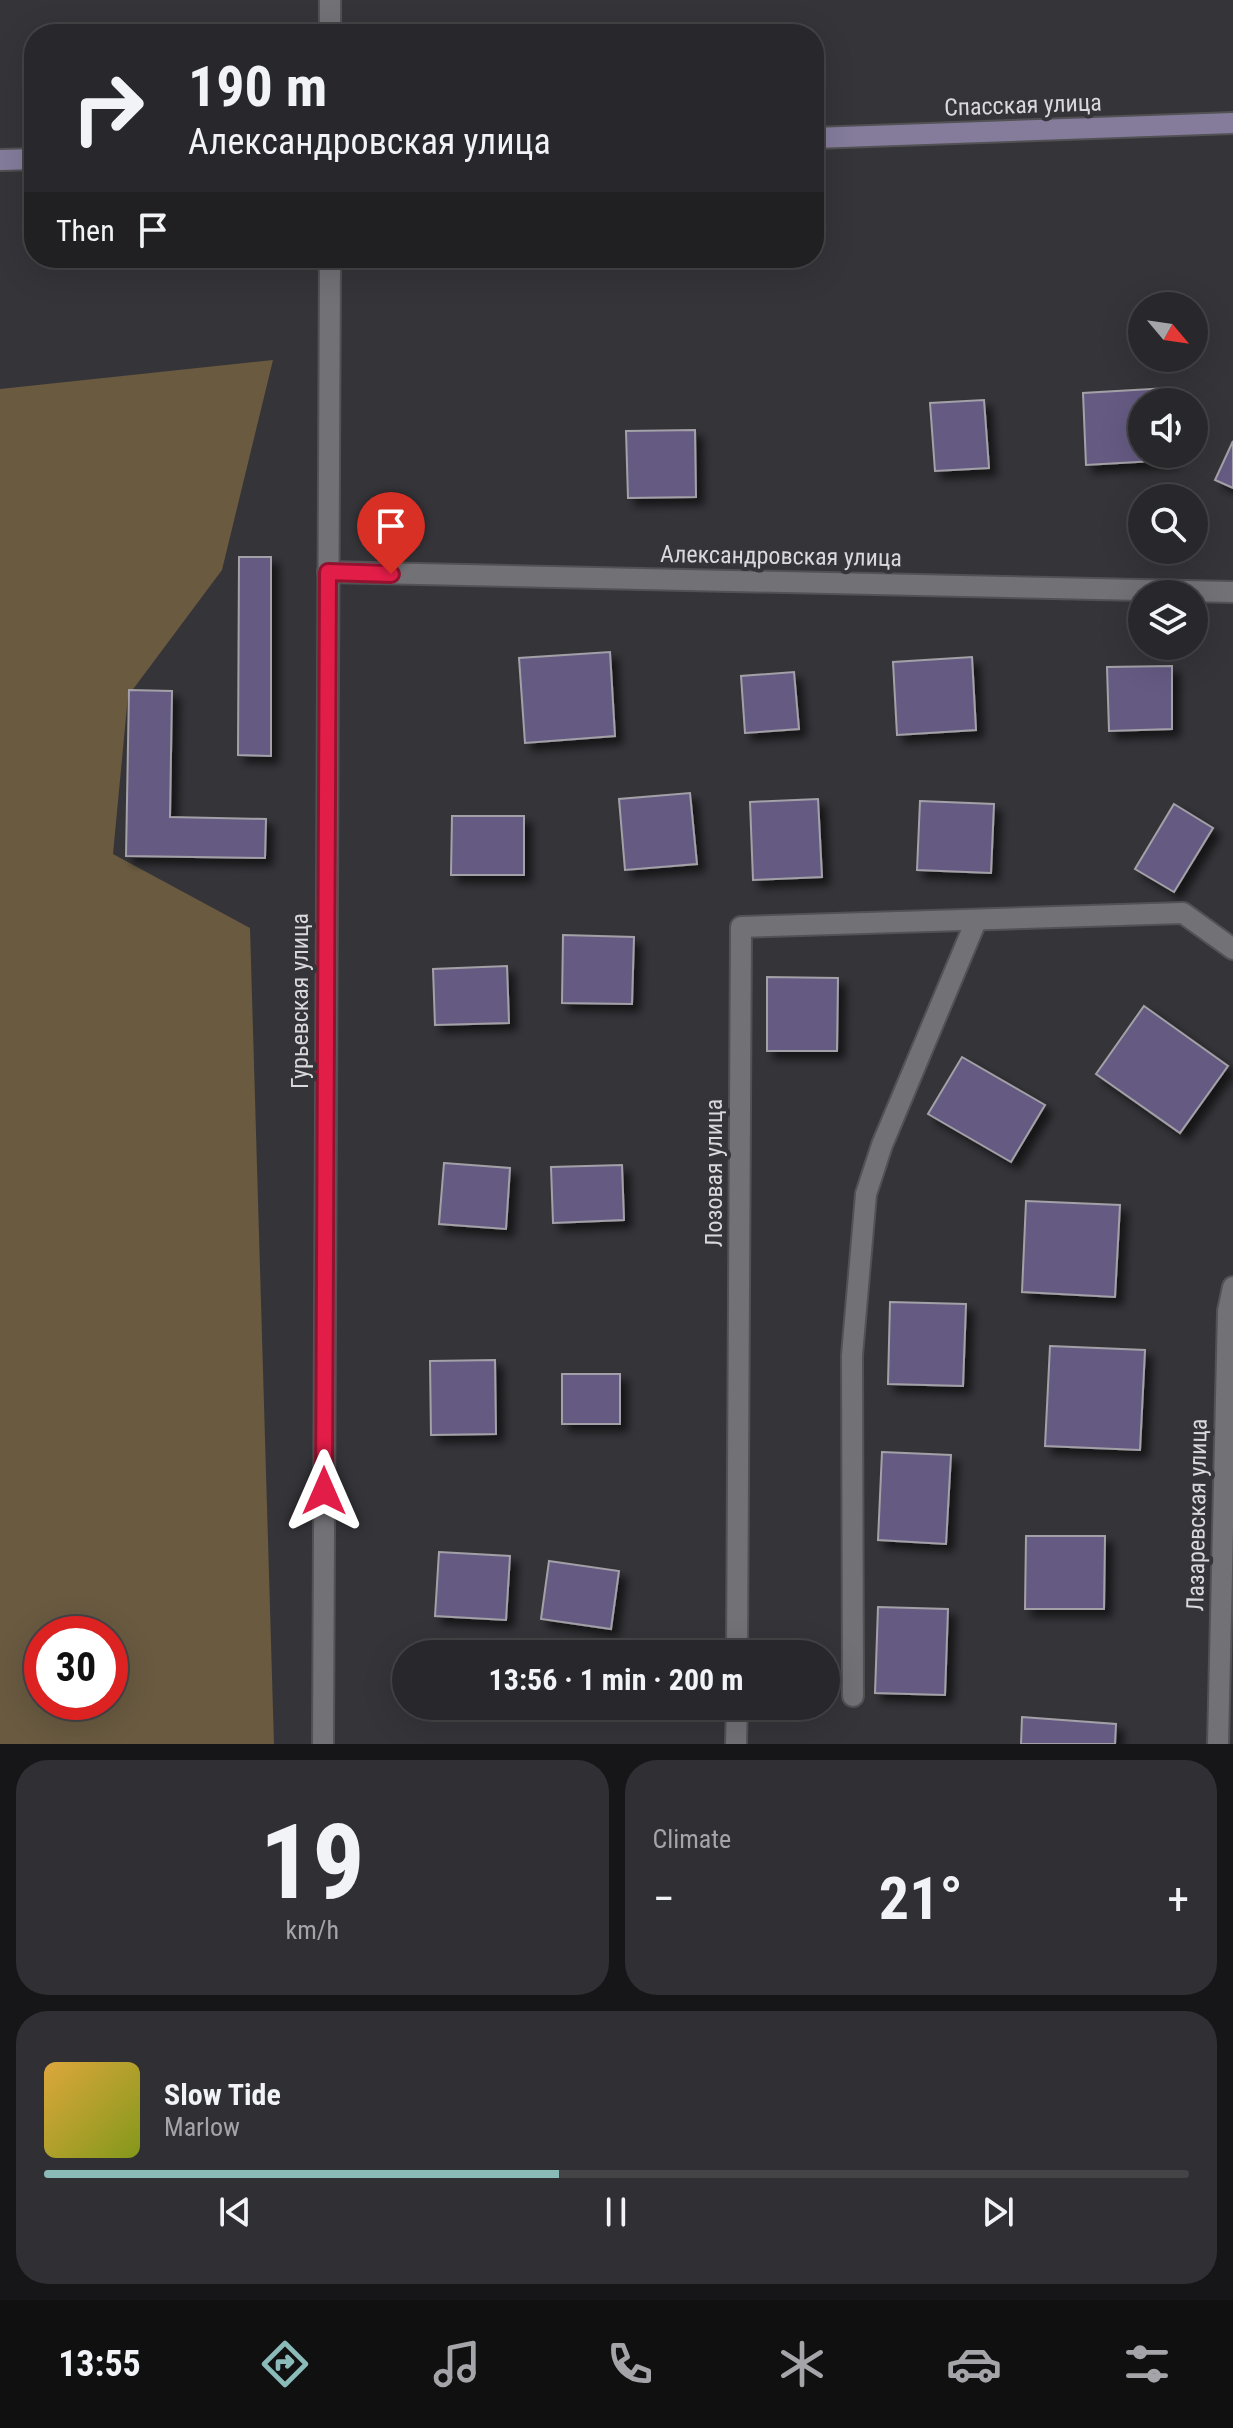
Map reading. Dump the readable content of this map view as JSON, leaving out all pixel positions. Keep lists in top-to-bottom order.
{
  "streets": {
    "street": [
      "Спасская улица",
      "Александровская улица",
      "Гурьевская улица",
      "Лозовая улица",
      "Лазаревская улица"
    ]
  },
  "crossings": [
    ["Александровская улица", "Гурьевская улица"]
  ],
  "north": "bottom right",
  "page": {
    "turn": ["190 m", "Александровская улица"],
    "then": "Then",
    "limit": "30",
    "trip": "13:56 · 1 min · 200 m",
    "tile": [
      ["19", "km/h"],
      "Climate"
    ],
    "heat": ["−", "21°", "+"],
    "song": ["Slow Tide", "Marlow"],
    "tabs": "13:55"
  }
}
